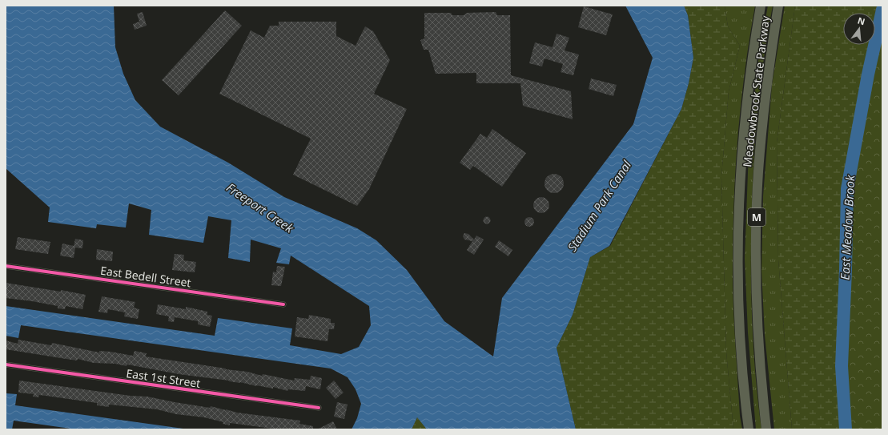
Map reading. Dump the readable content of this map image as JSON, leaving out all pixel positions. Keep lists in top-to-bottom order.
{
  "streets": {
    "highway": ["Meadowbrook State Parkway", "M"],
    "street": ["East Bedell Street", "East 1st Street"]
  },
  "water": ["Stadium Park Canal", "Freeport Creek", "East Meadow Brook"],
  "north": "top"
}
